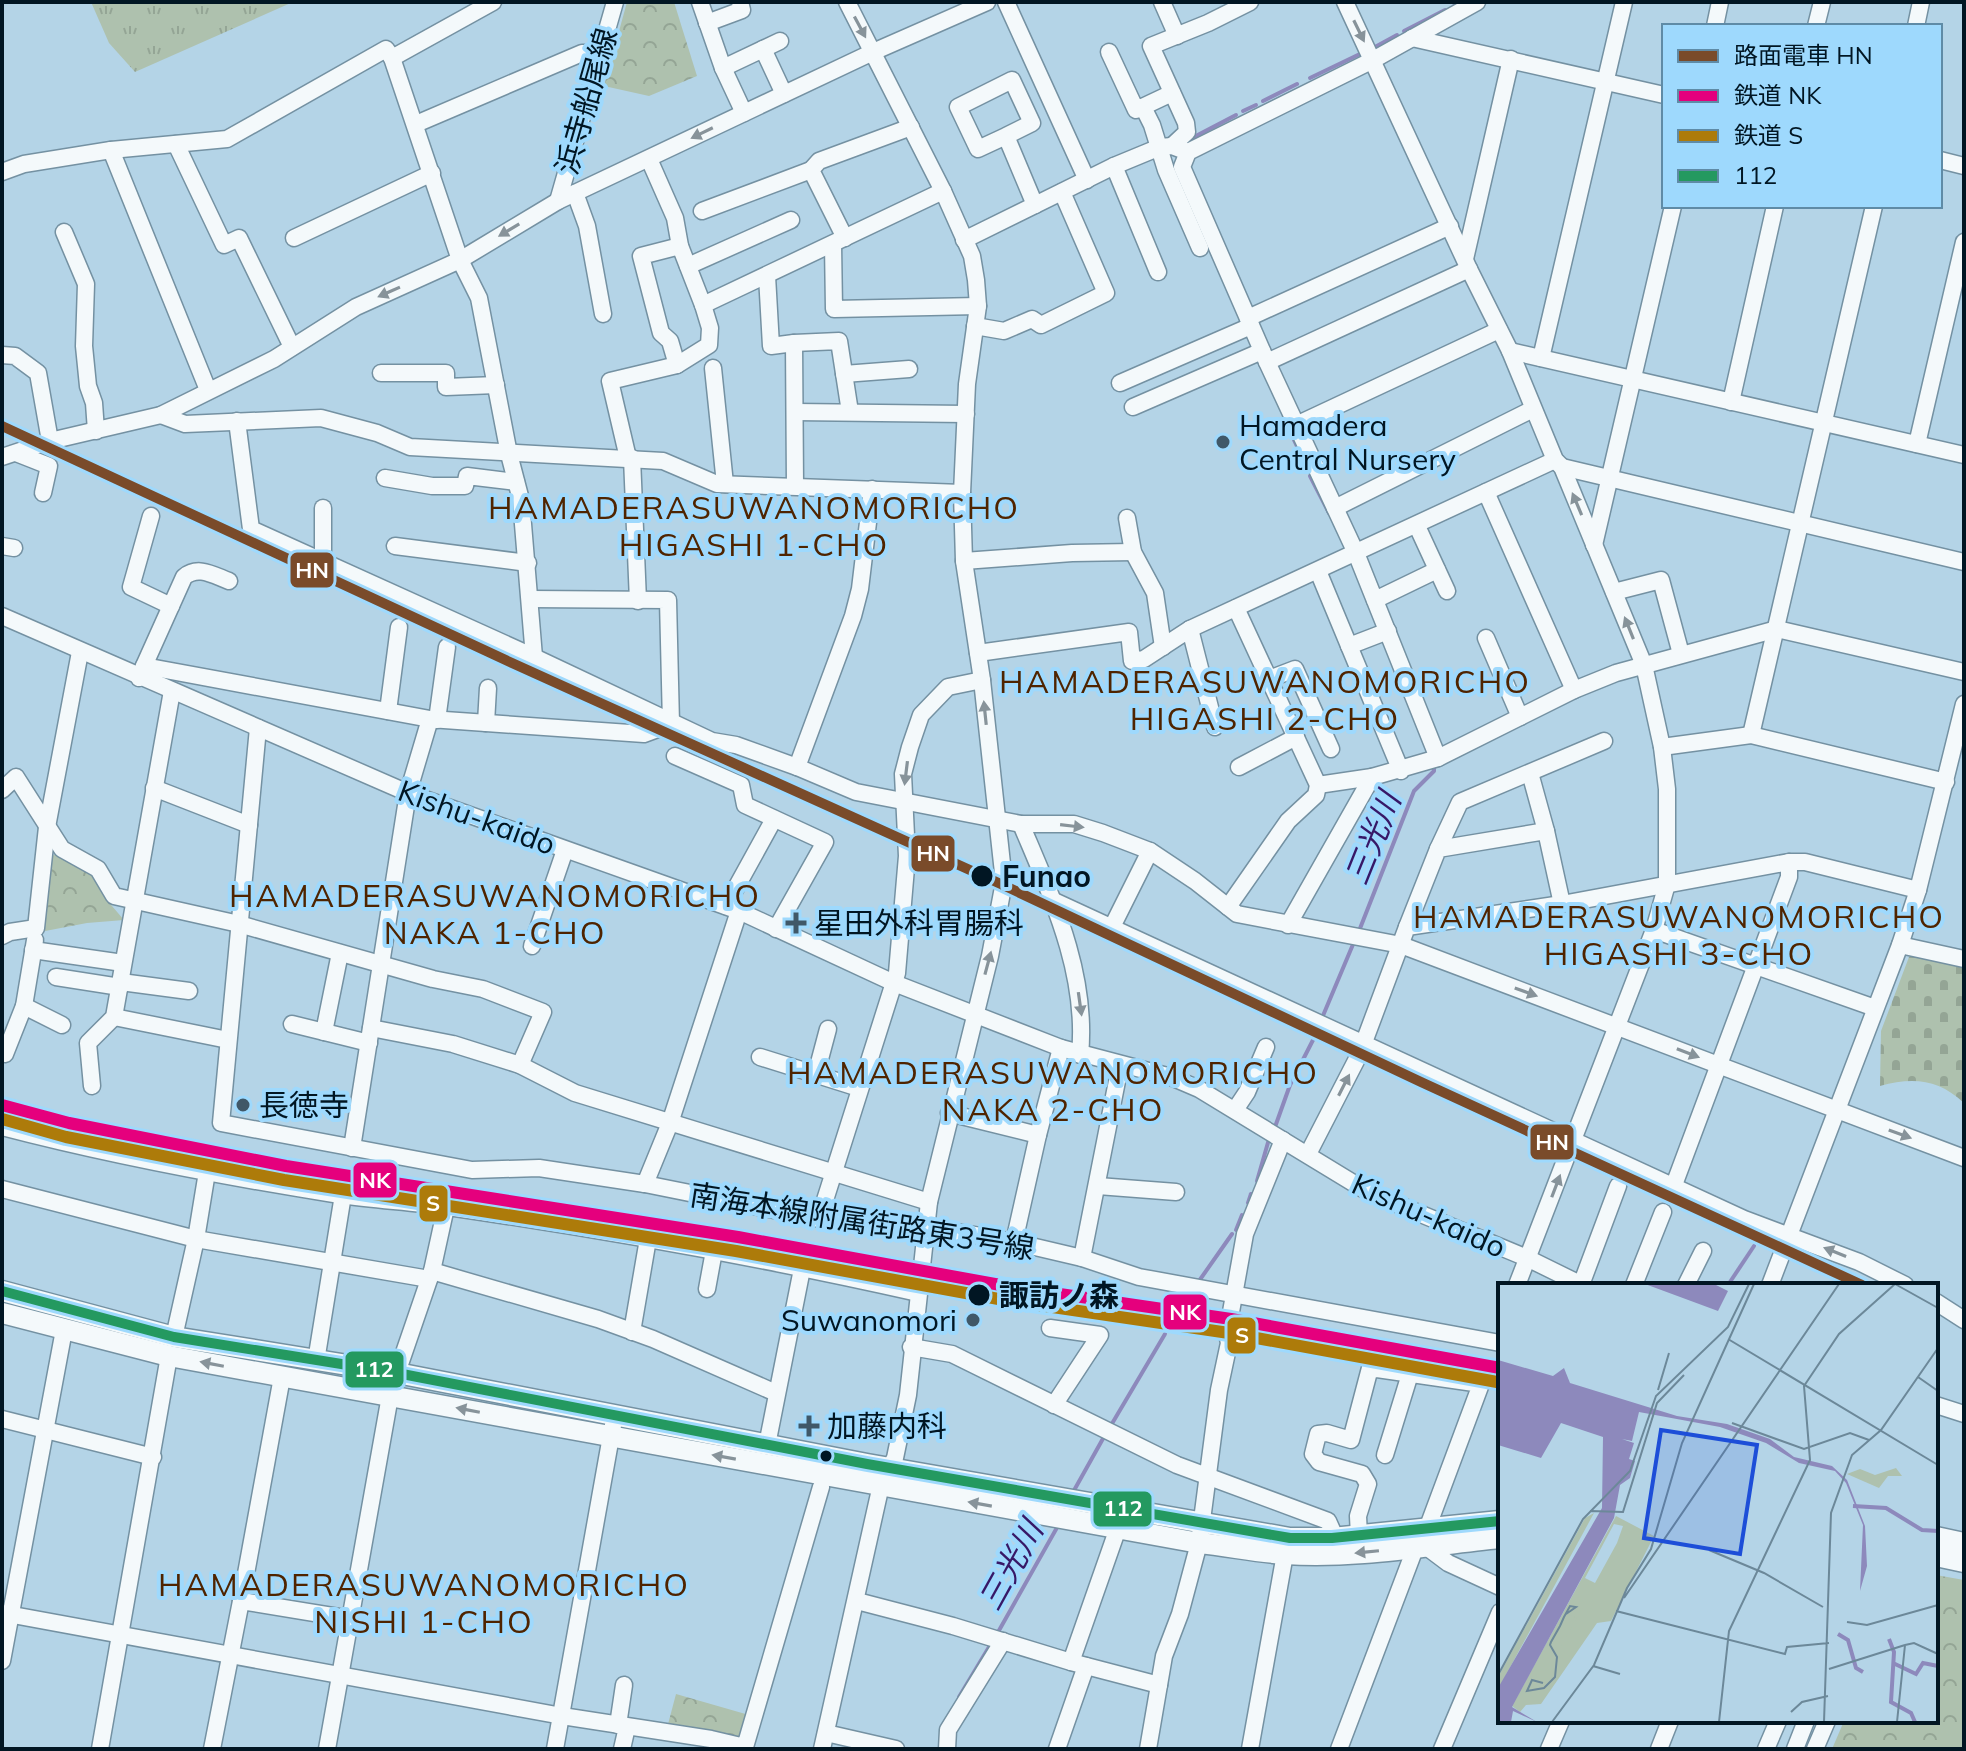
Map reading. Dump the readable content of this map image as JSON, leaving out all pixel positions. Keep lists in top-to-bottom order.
{
  "streets": {
    "street": ["浜寺船尾線", "Kishu-kaido", "南海本線附属街路東3号線"]
  },
  "districts": [
    "HAMADERASUWANOMORICHO HIGASHI 1-CHO",
    "HAMADERASUWANOMORICHO HIGASHI 2-CHO",
    "HAMADERASUWANOMORICHO NAKA 1-CHO",
    "HAMADERASUWANOMORICHO HIGASHI 3-CHO",
    "HAMADERASUWANOMORICHO NAKA 2-CHO",
    "HAMADERASUWANOMORICHO NISHI 1-CHO"
  ],
  "water": ["三光川"],
  "places": {
    "other": [
      "Hamadera Central Nursery",
      "Funao",
      "長徳寺",
      "諏訪ノ森",
      "Suwanomori"
    ],
    "health": ["星田外科胃腸科", "加藤内科"]
  },
  "lines": [
    "tram line HN",
    "rail line NK",
    "rail line S",
    "transit line 112"
  ],
  "legend": [
    "路面電車 HN",
    "鉄道 NK",
    "鉄道 S",
    "112"
  ]
}
